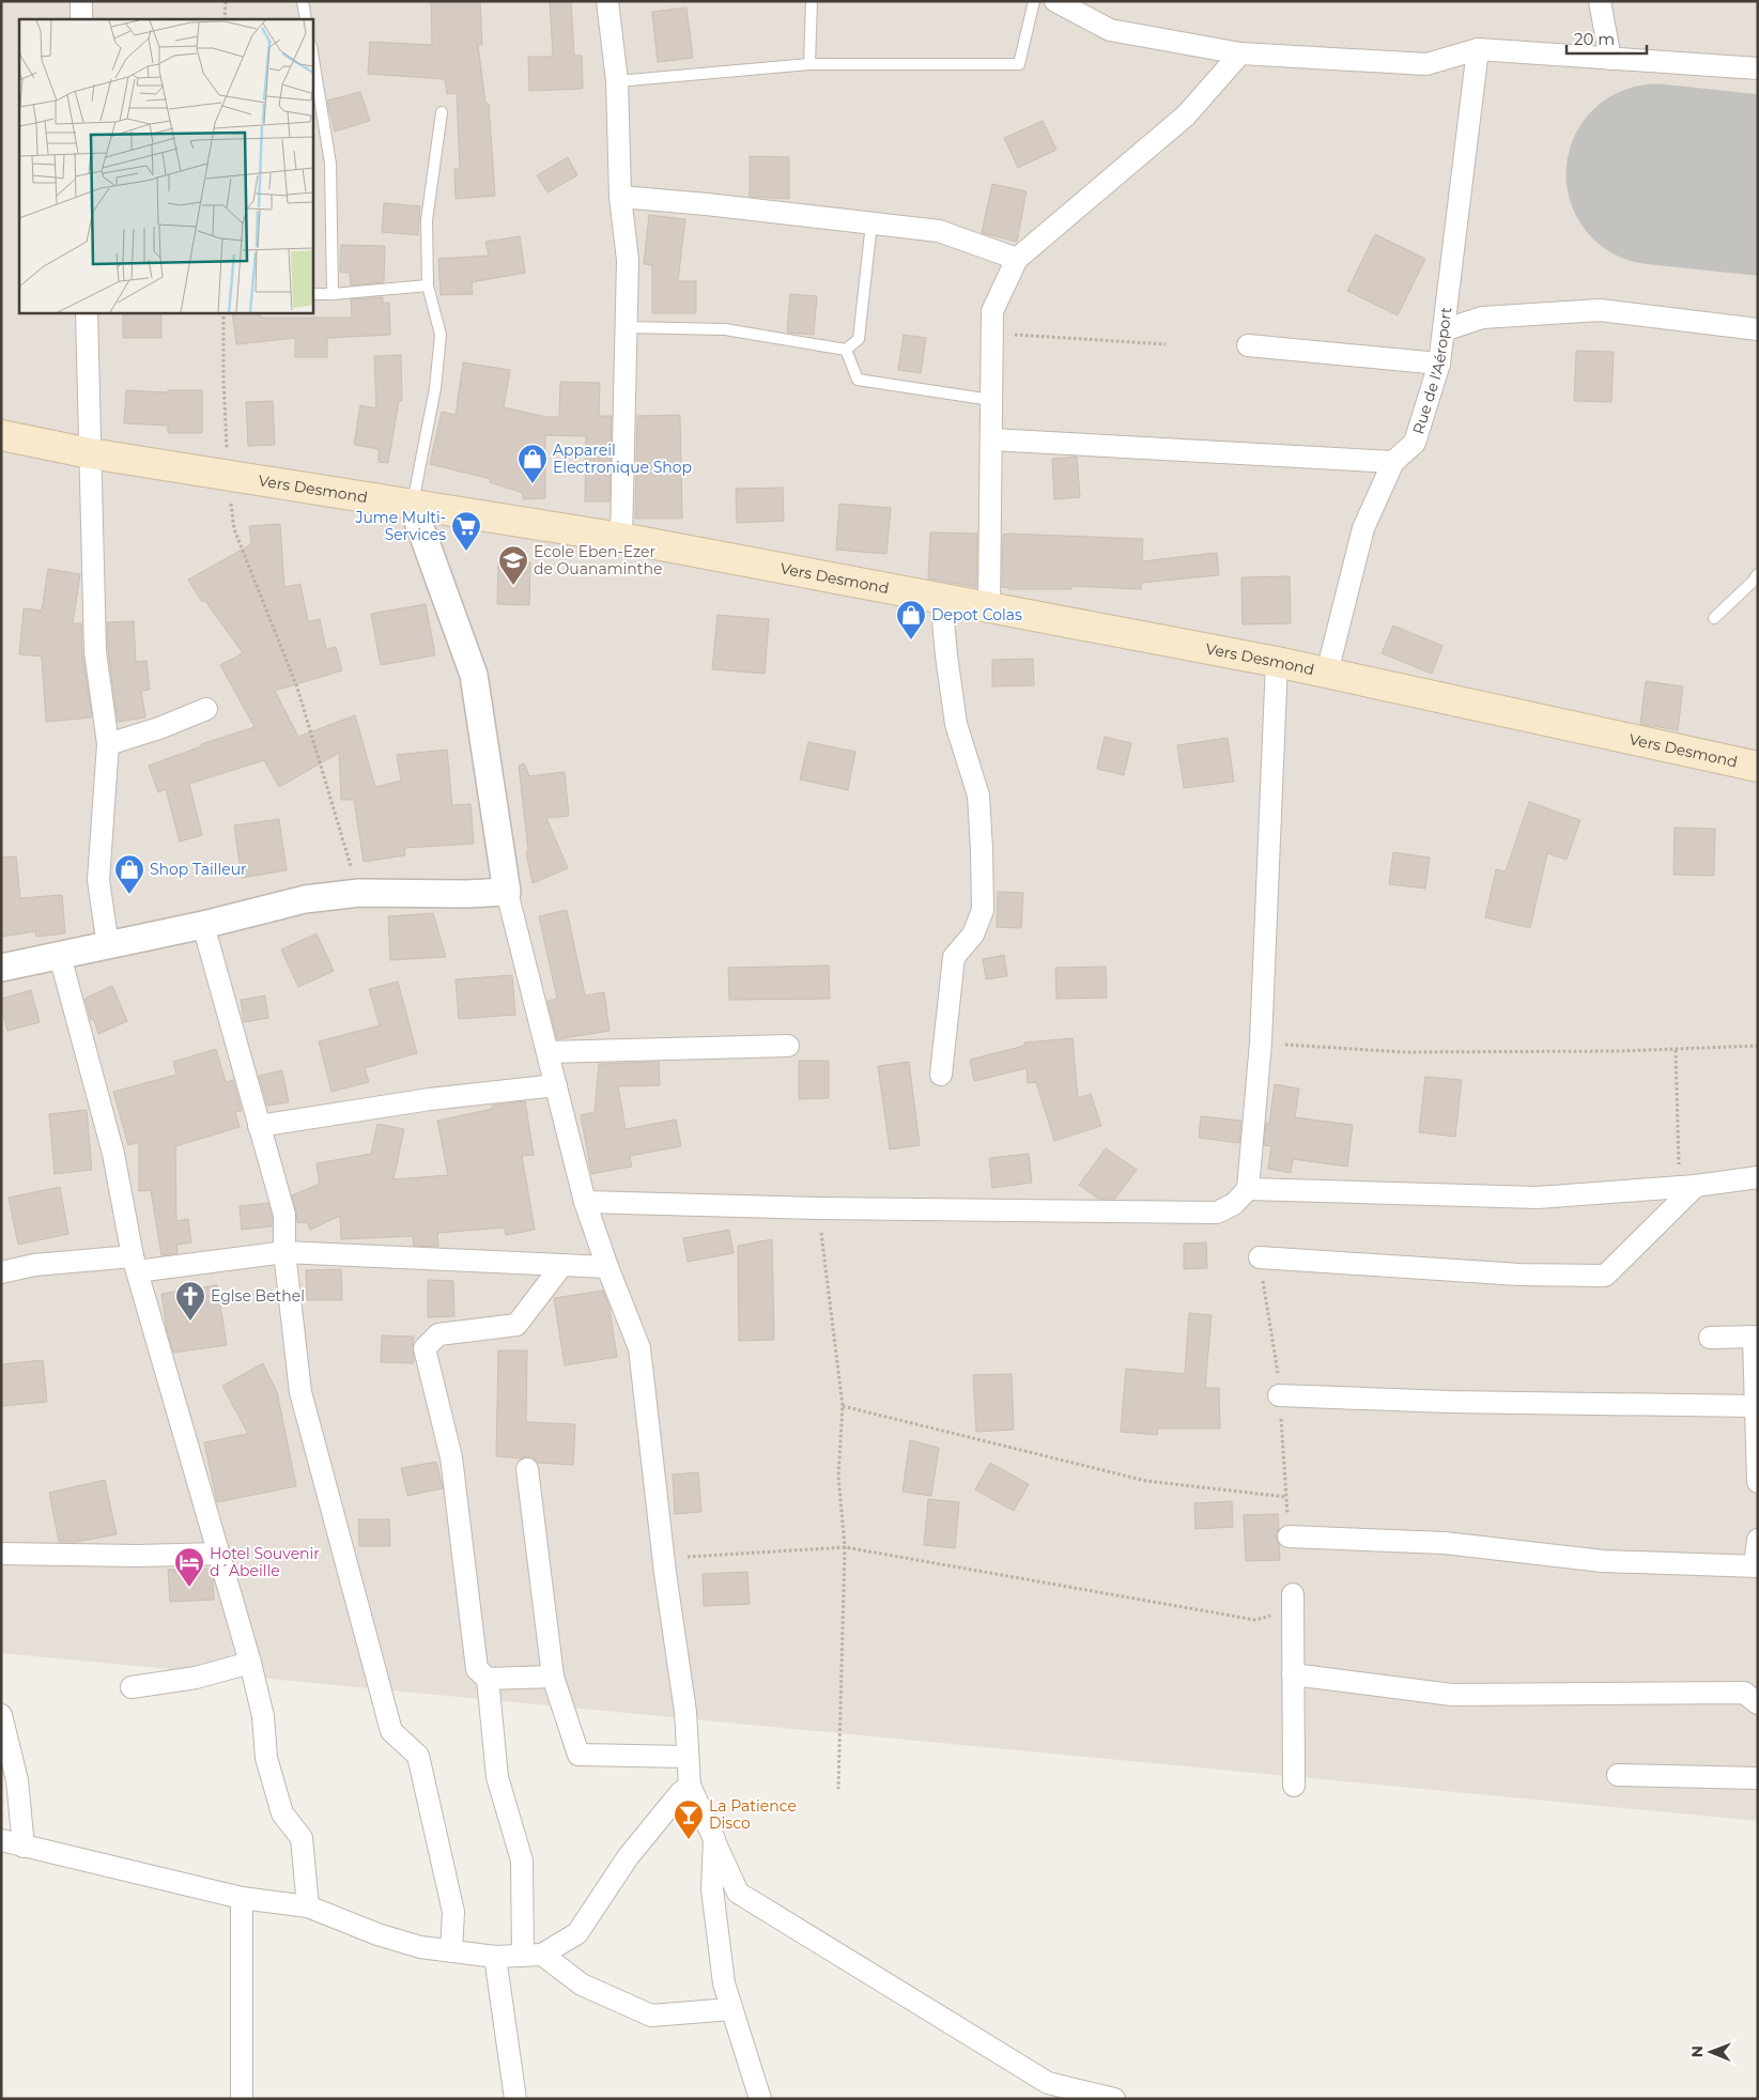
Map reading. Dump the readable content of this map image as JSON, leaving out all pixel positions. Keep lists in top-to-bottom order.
{
  "streets": {
    "main road": ["Vers Desmond"],
    "street": ["Rue de l'Aéroport"]
  },
  "crossings": [
    ["Rue de l'Aéroport", "Vers Desmond"]
  ],
  "places": {
    "shop": ["Appareil Electronique Shop", "Depot Colas", "Shop Tailleur"],
    "supermarket": ["Jume Multi- Services"],
    "school or university": ["Ecole Eben-Ezer de Ouanaminthe"],
    "church": ["Eglse Bethel"],
    "hotel": ["Hotel Souvenir d´Abeille"],
    "bar": ["La Patience Disco"]
  },
  "scale_bar": "20 m",
  "north": "left"
}
